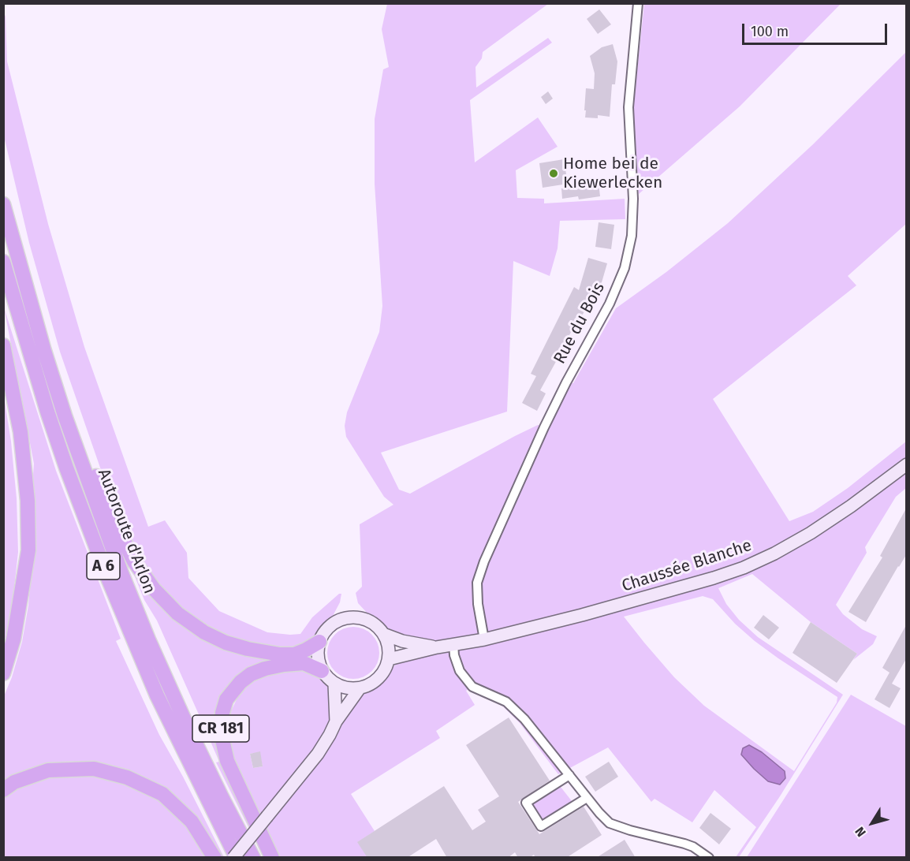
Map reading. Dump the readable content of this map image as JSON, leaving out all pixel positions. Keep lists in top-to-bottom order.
{
  "streets": {
    "highway": ["Autoroute d'Arlon", "A 6", "CR 181"],
    "main road": ["Chaussée Blanche"],
    "street": ["Rue du Bois"]
  },
  "crossings": [
    ["Rue du Bois", "Chaussée Blanche"],
    ["Autoroute d'Arlon", "A 6"],
    ["A 6", "Chaussée Blanche"],
    ["A 6", "CR 181"],
    ["Chaussée Blanche", "CR 181"]
  ],
  "places": ["Home bei de Kiewerlecken"],
  "scale_bar": "100 m",
  "north": "bottom left"
}
